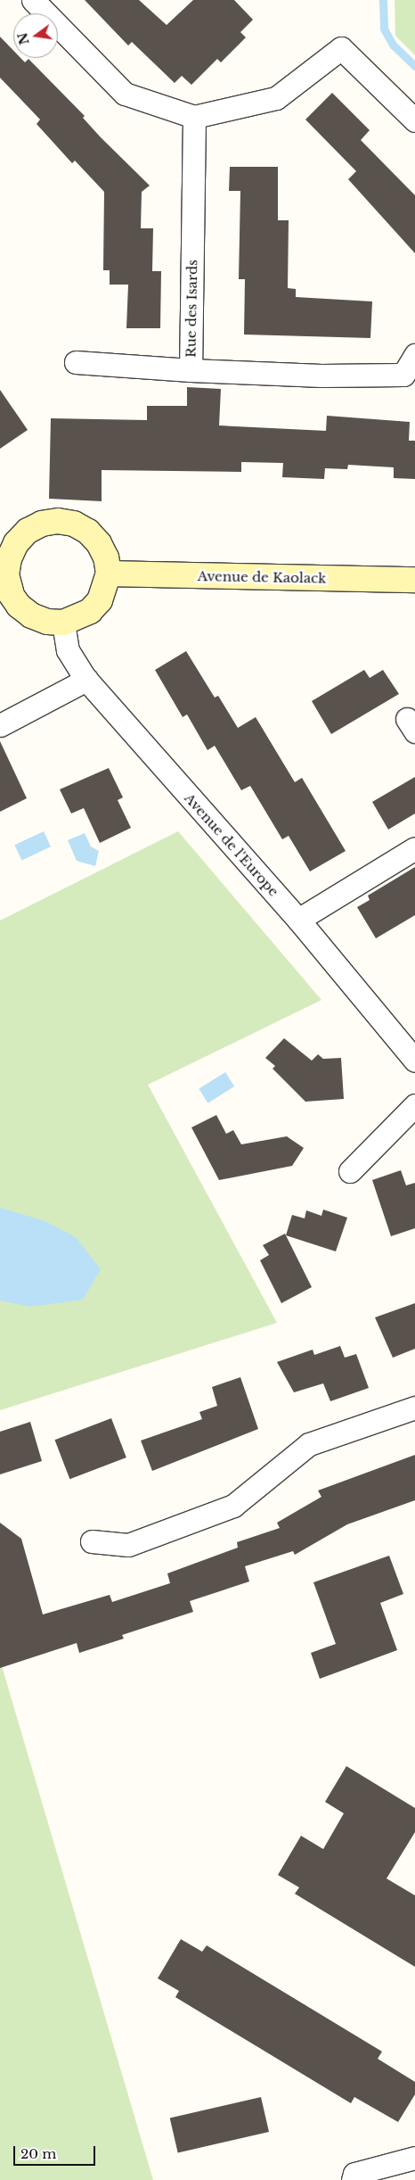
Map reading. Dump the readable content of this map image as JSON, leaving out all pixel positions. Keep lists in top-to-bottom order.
{
  "streets": {
    "street": ["Rue des Isards", "Avenue de Kaolack", "Avenue de l'Europe"]
  },
  "crossings": [
    ["Avenue de Kaolack", "Avenue de l'Europe"]
  ],
  "scale_bar": "20 m",
  "north": "left"
}
